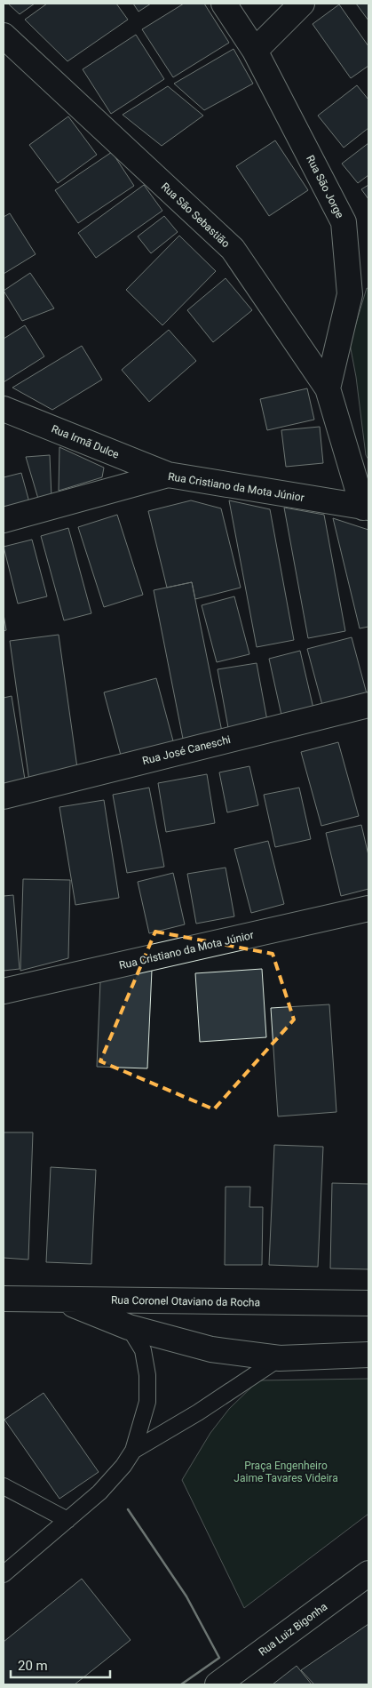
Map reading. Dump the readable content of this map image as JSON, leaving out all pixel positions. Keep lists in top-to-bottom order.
{
  "streets": {
    "street": [
      "Rua São Jorge",
      "Rua São Sebastião",
      "Rua Irmã Dulce",
      "Rua Cristiano da Mota Júnior",
      "Rua José Caneschi",
      "Rua Coronel Otaviano da Rocha",
      "Rua Luiz Bigonha"
    ]
  },
  "crossings": [
    ["Rua São Jorge", "Rua São Sebastião"],
    ["Rua São Sebastião", "Rua Cristiano da Mota Júnior"],
    ["Rua Irmã Dulce", "Rua Cristiano da Mota Júnior"]
  ],
  "parks": ["Praça Engenheiro Jaime Tavares Videira"],
  "scale_bar": "20 m"
}
